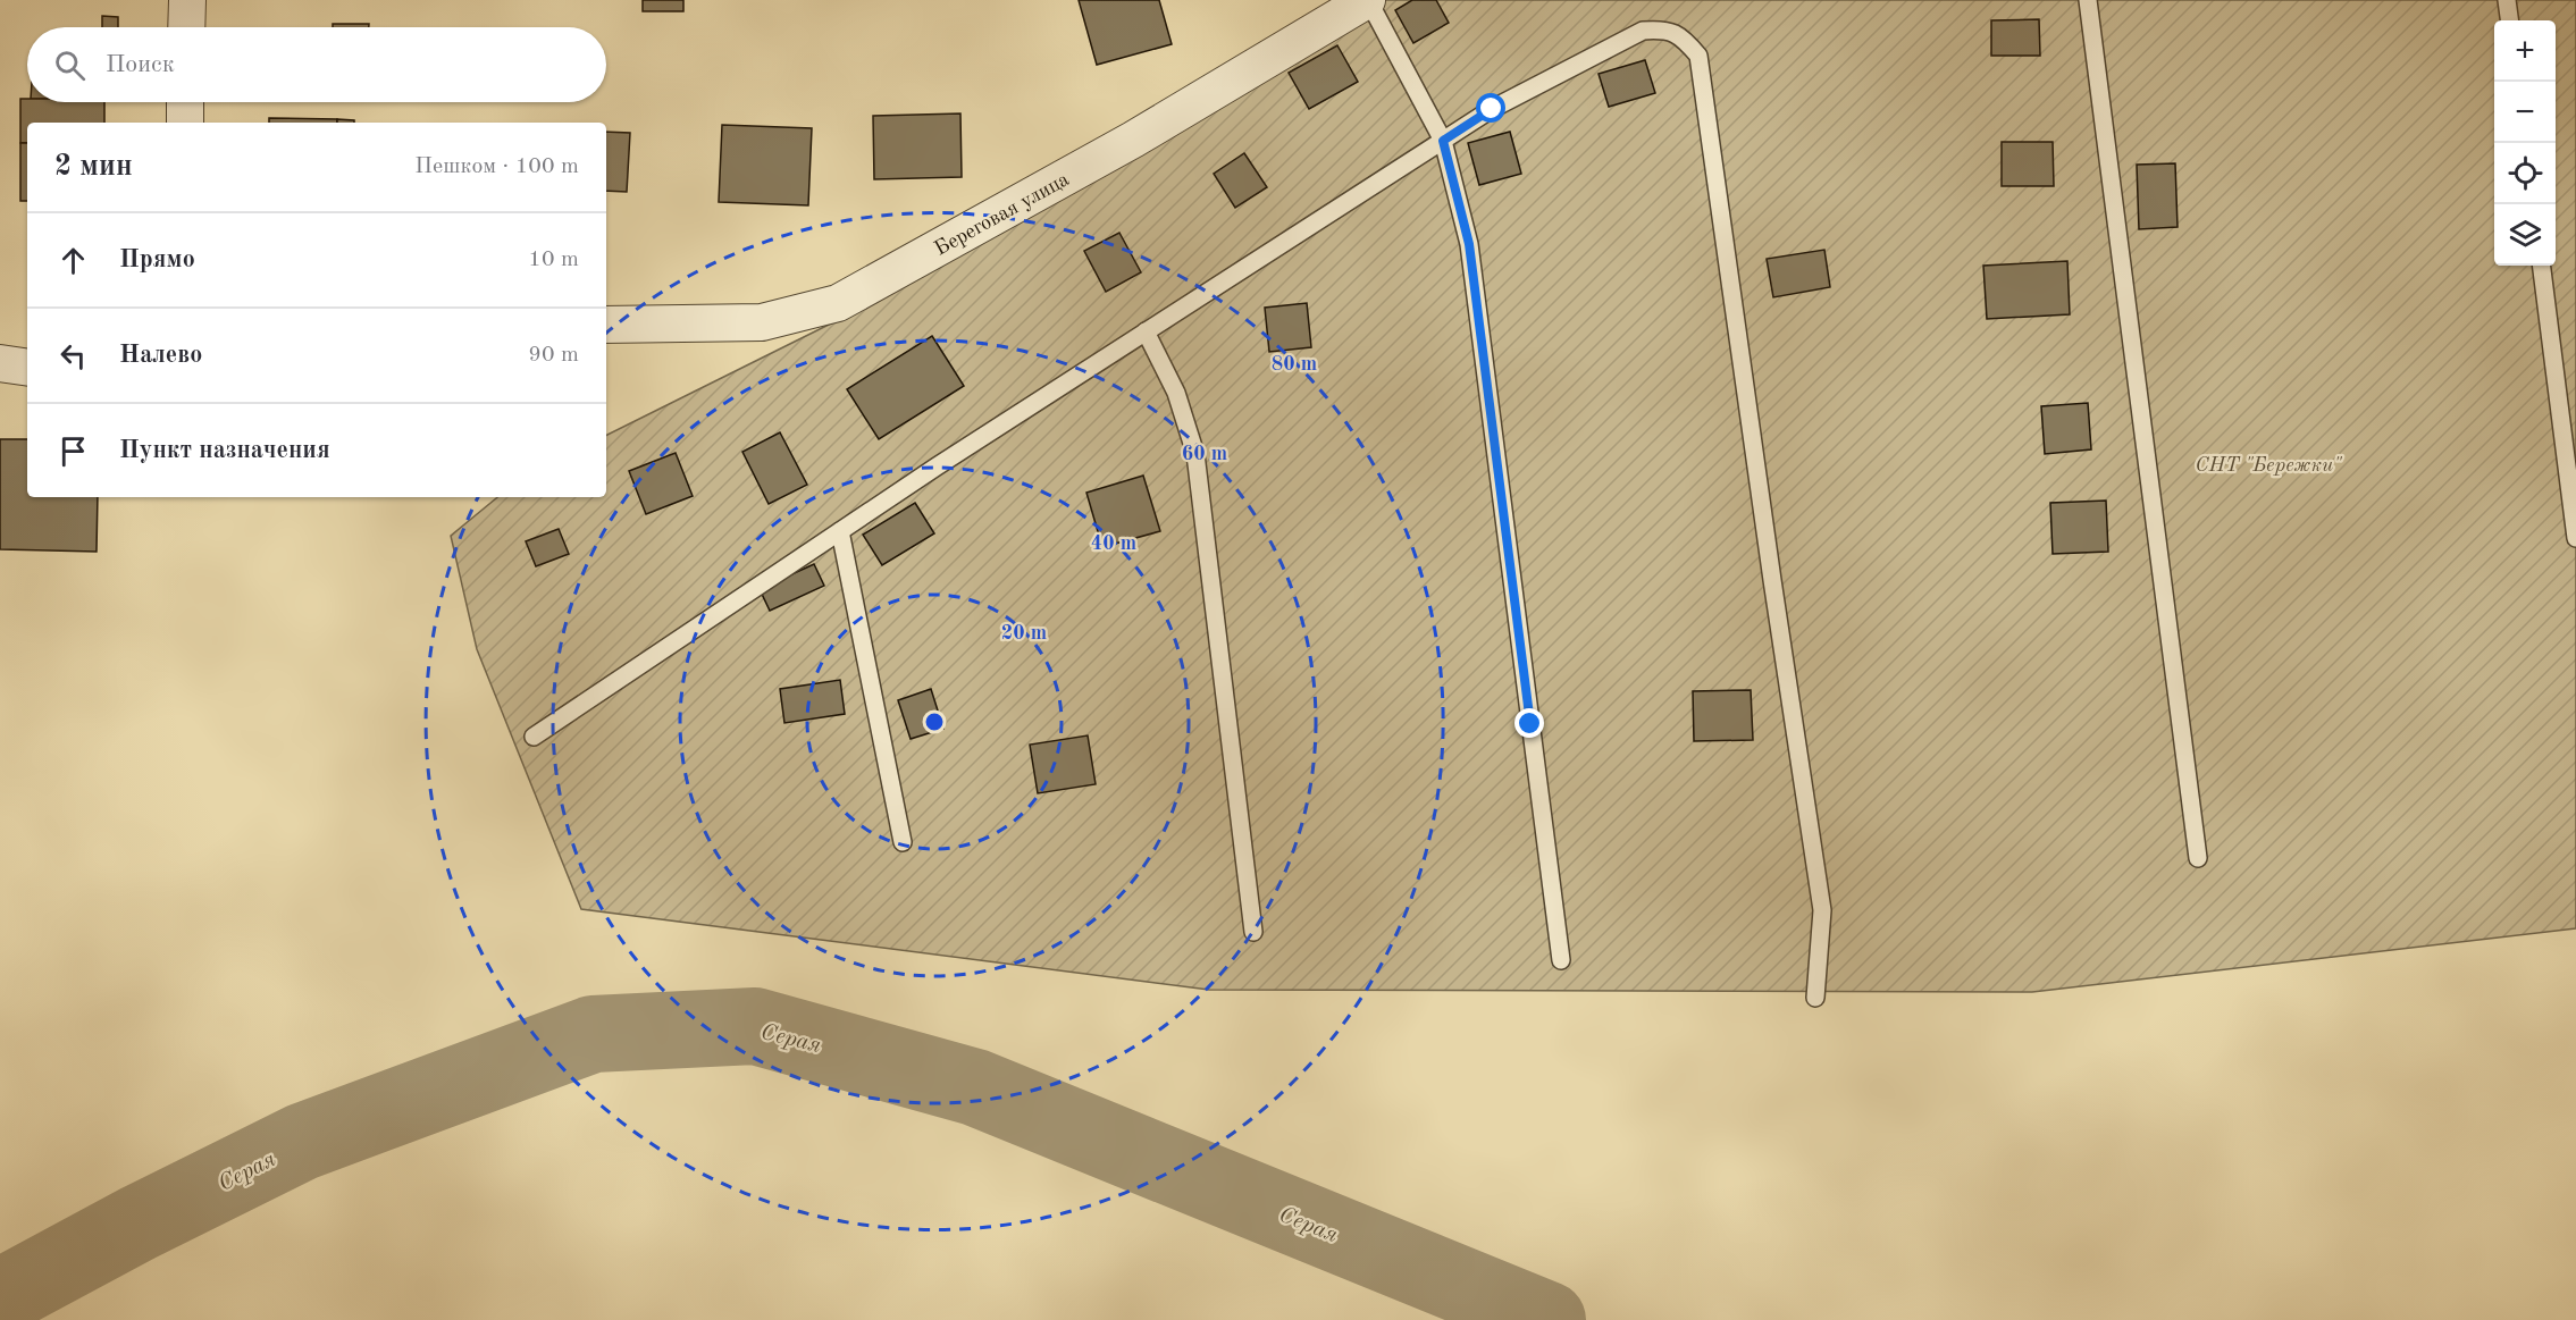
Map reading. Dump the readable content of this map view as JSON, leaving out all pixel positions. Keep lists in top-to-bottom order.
{
  "streets": {
    "street": ["Береговая улица"]
  },
  "water": ["Серая"],
  "parks": ["СНТ \"Бережки\""],
  "page": {
    "map_buttons": ["+", "−"],
    "search": "Поиск",
    "heading": ["2 мин", "Пешком · 100 m"],
    "list": [
      ["Прямо", "10 m"],
      ["Налево", "90 m"],
      "Пункт назначения"
    ]
  },
  "rings": [
    "80 m",
    "60 m",
    "40 m",
    "20 m"
  ]
}
